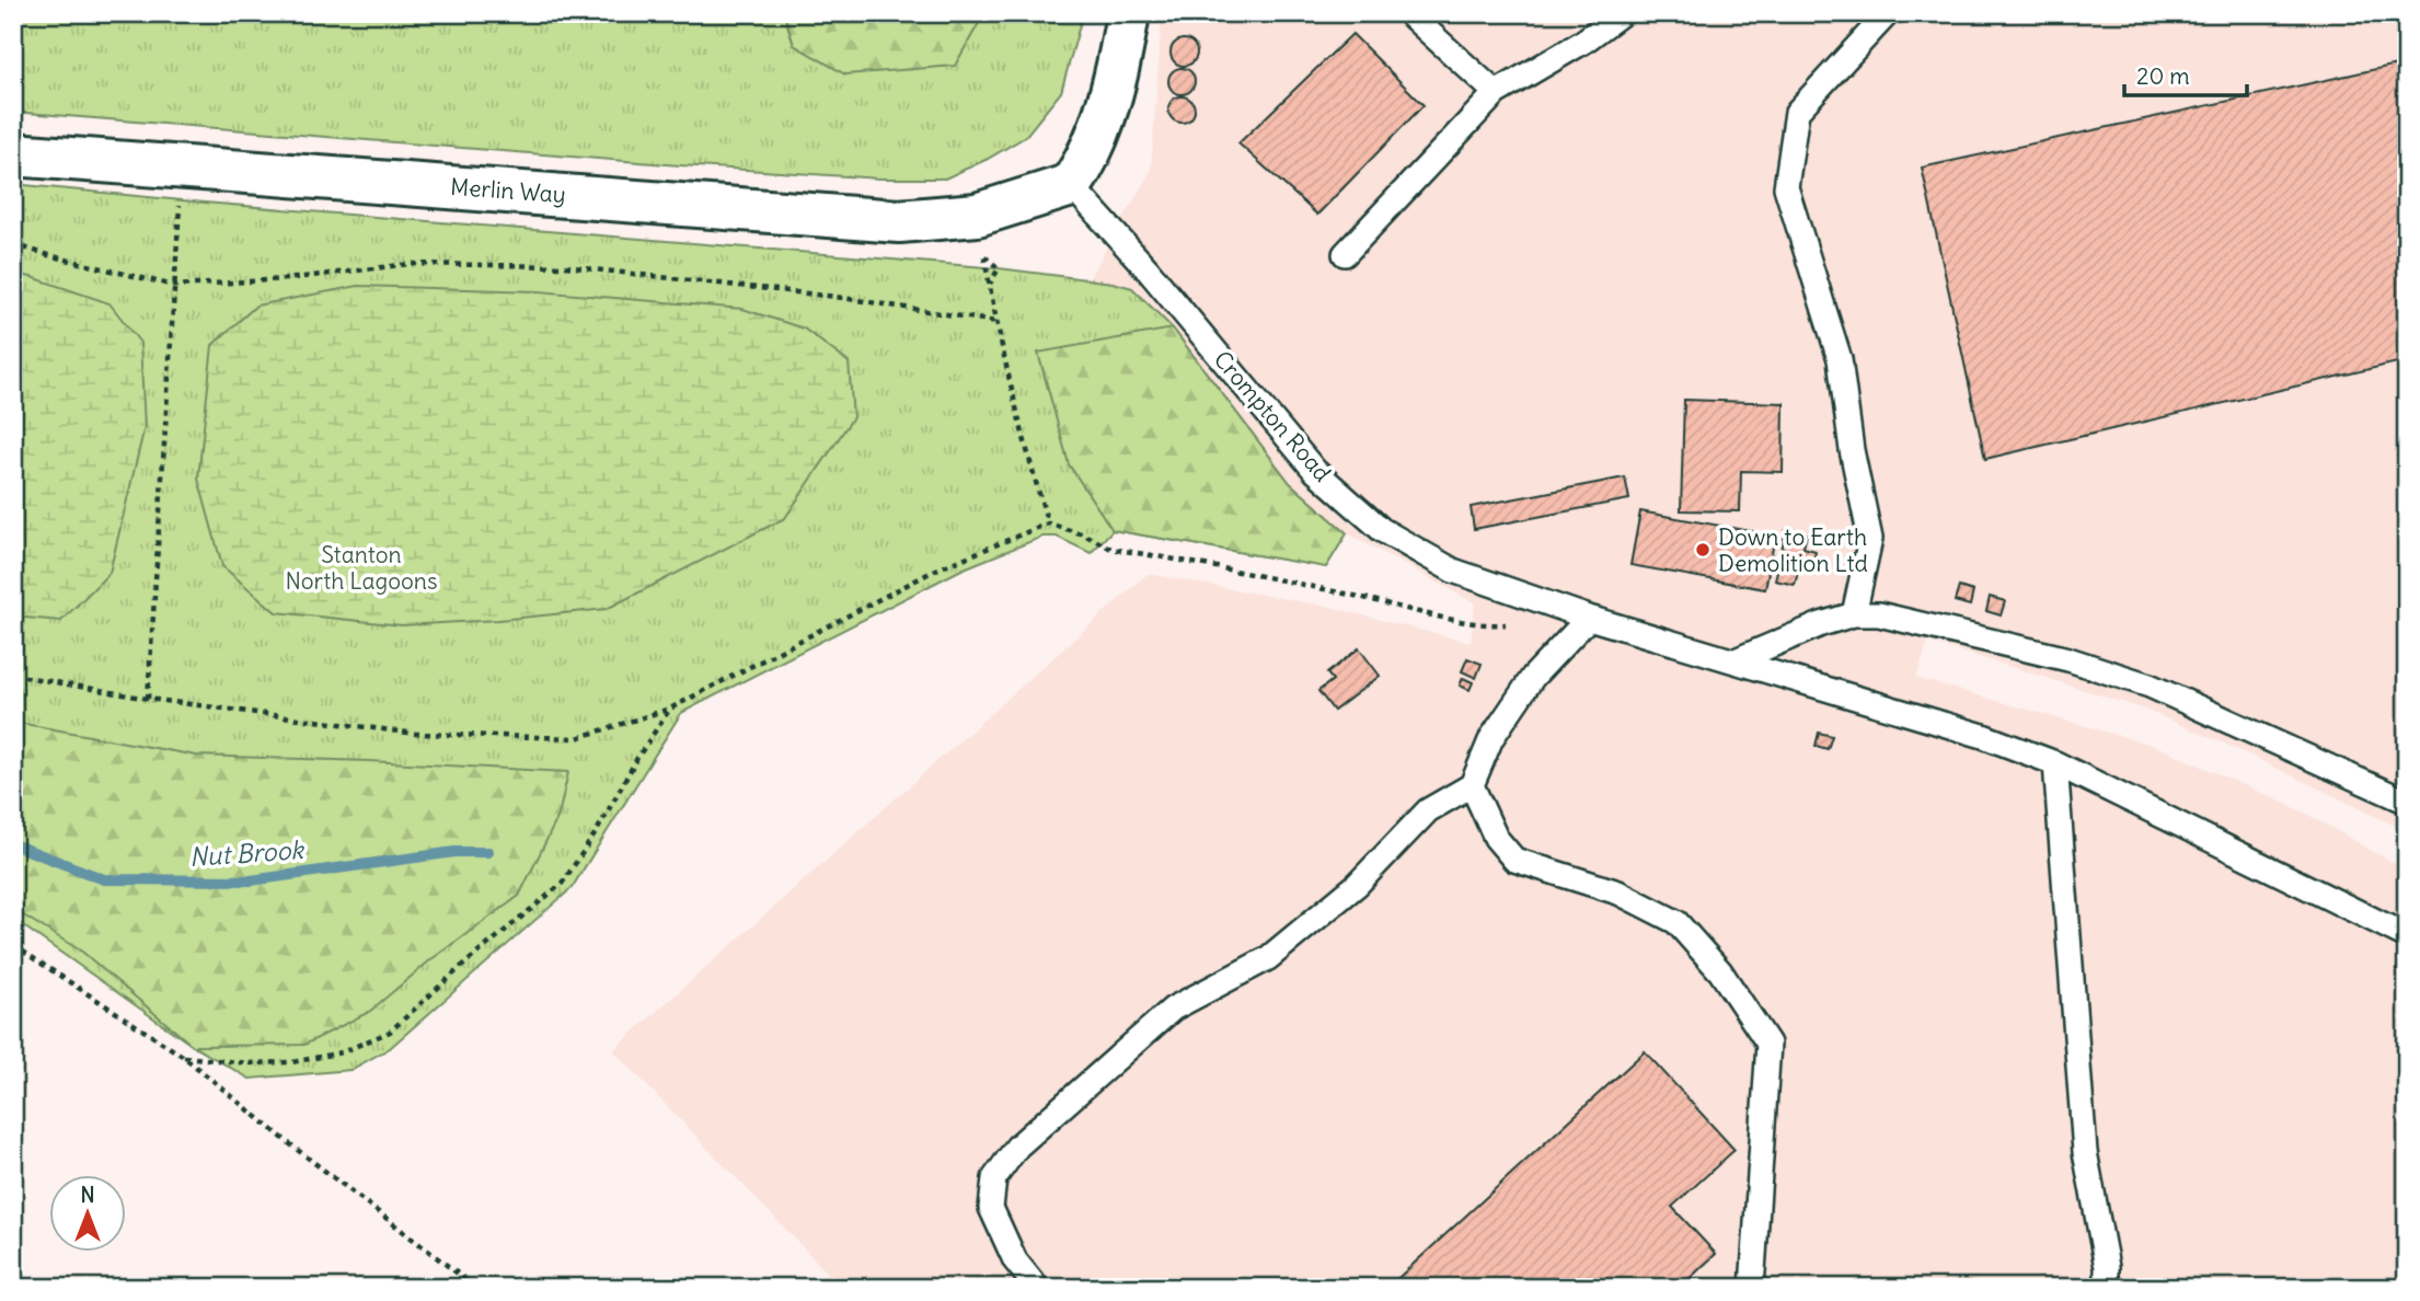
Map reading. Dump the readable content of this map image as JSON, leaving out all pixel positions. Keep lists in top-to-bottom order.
{
  "streets": {
    "street": ["Merlin Way"],
    "lane": ["Crompton Road"]
  },
  "water": ["Nut Brook"],
  "parks": ["Stanton North Lagoons"],
  "places": ["Down to Earth Demolition Ltd"],
  "scale_bar": "20 m",
  "north": "top"
}
